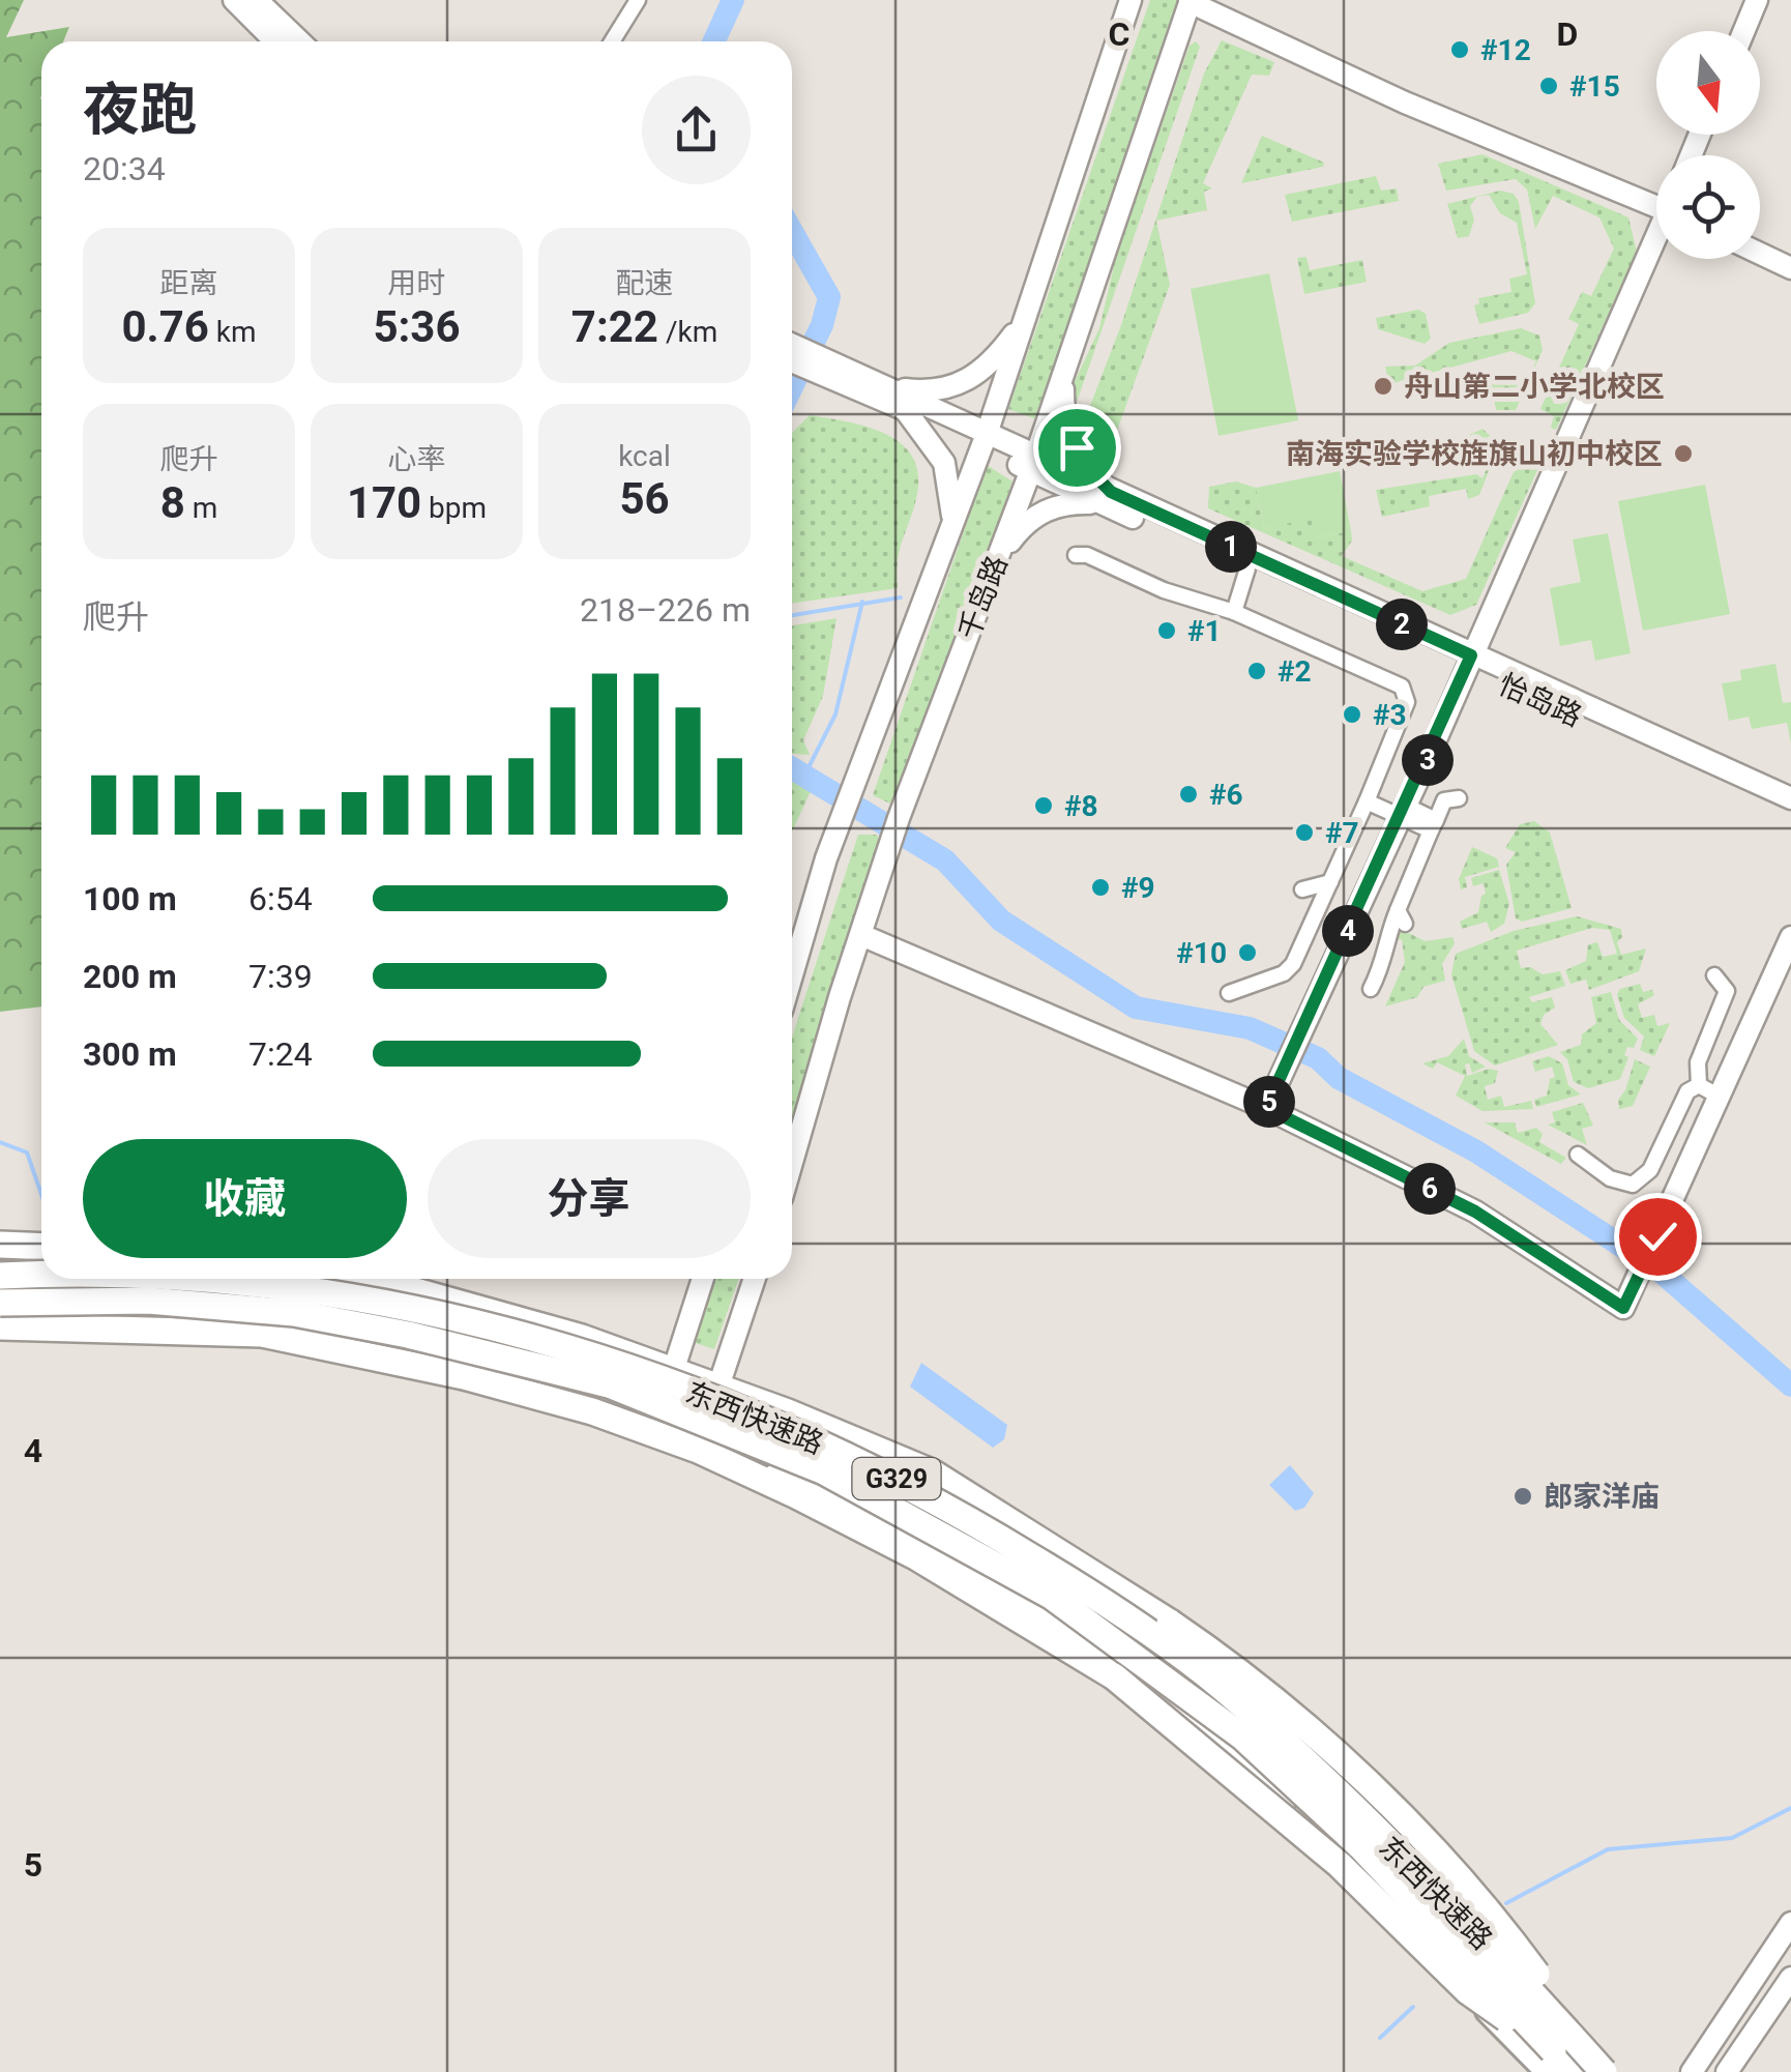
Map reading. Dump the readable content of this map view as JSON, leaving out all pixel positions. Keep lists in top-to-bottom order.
{
  "streets": {
    "highway": ["东西快速路", "G329"],
    "street": ["千岛路", "怡岛路"]
  },
  "crossings": [
    ["千岛路", "怡岛路"]
  ],
  "places": [
    "#12",
    "#15",
    "舟山第二小学北校区",
    "南海实验学校旌旗山初中校区",
    "#1",
    "#2",
    "#3",
    "#6",
    "#8",
    "#7",
    "#9",
    "#10",
    "郎家洋庙"
  ],
  "north": "bottom",
  "page": {
    "heading": ["夜跑", "20:34"],
    "stats": [
      ["距离", "0.76 km"],
      ["用时", "5:36"],
      ["配速", "7:22 /km"],
      ["爬升", "8 m"],
      ["心率", "170 bpm"],
      ["kcal", "56"]
    ],
    "pins": [
      "1",
      "2",
      "3",
      "4",
      "5",
      "6"
    ],
    "chart": ["爬升", "218–226 m"],
    "list": [
      {
        "name": "100 m",
        "note": "6:54"
      },
      {
        "name": "200 m",
        "note": "7:39"
      },
      {
        "name": "300 m",
        "note": "7:24"
      }
    ],
    "buttons": ["收藏", "分享"]
  },
  "grid": {
    "columns": ["C", "D"],
    "rows": ["4", "5"]
  }
}
